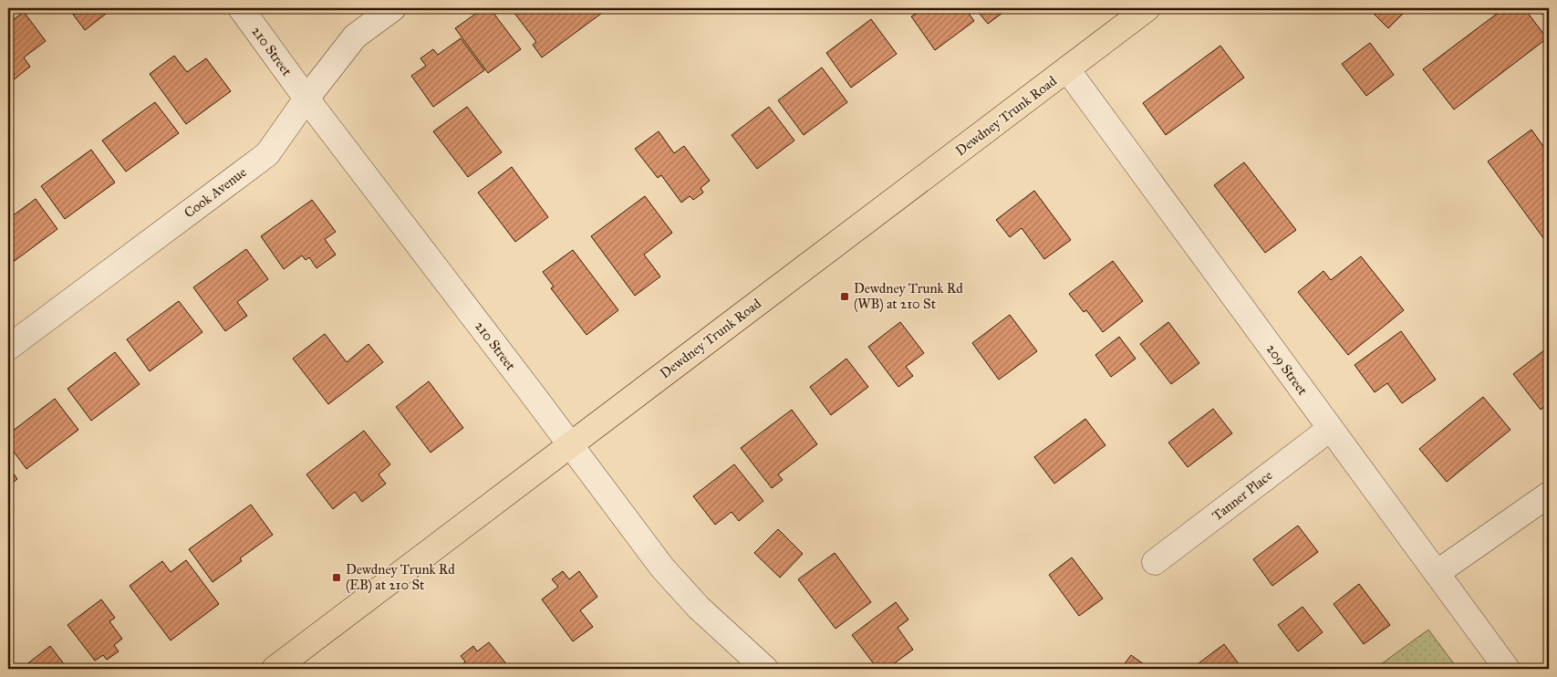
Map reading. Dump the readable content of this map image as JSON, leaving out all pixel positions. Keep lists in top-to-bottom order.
{
  "streets": {
    "main road": ["Dewdney Trunk Road"],
    "street": [
      "210 Street",
      "Cook Avenue",
      "209 Street",
      "Tanner Place"
    ]
  },
  "crossings": [
    ["210 Street", "Dewdney Trunk Road"],
    ["210 Street", "Cook Avenue"],
    ["Dewdney Trunk Road", "209 Street"],
    ["209 Street", "Tanner Place"]
  ],
  "places": {
    "transit": ["Dewdney Trunk Rd (WB) at 210 St", "Dewdney Trunk Rd (EB) at 210 St"]
  }
}
